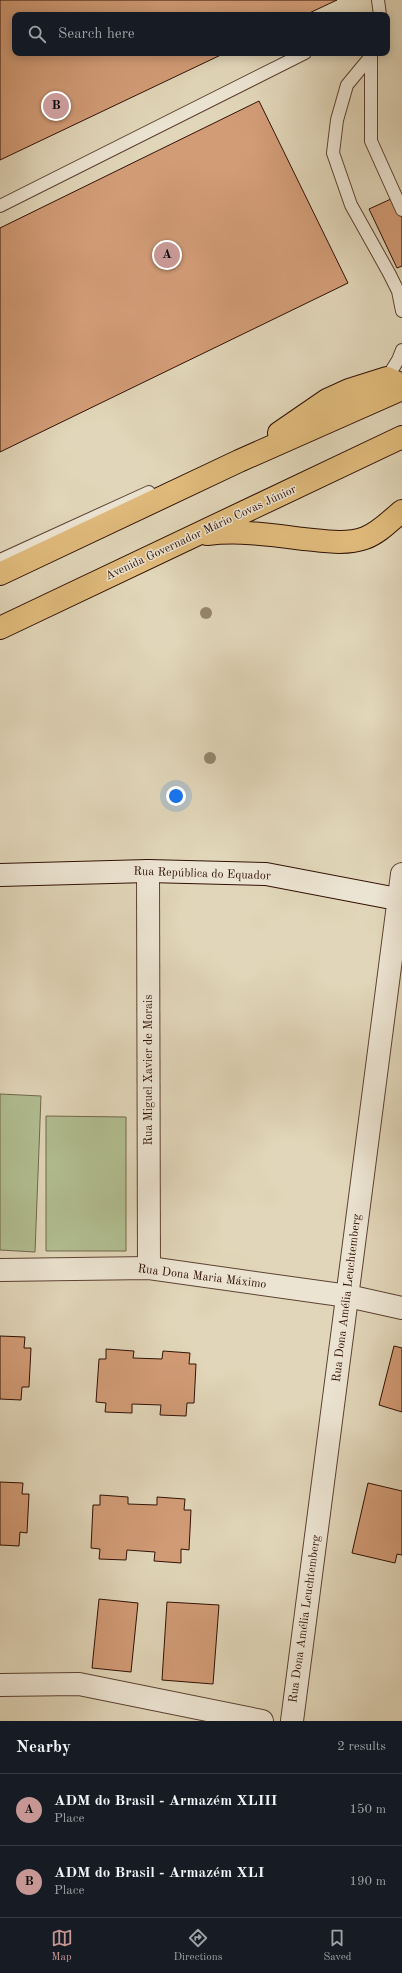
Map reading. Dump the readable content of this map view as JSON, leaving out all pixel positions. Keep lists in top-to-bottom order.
{
  "streets": {
    "main road": ["Avenida Governador Mário Covas Júnior"],
    "street": [
      "Rua República do Equador",
      "Rua Miguel Xavier de Morais",
      "Rua Dona Maria Máximo",
      "Rua Dona Amélia Leuchtemberg"
    ]
  },
  "crossings": [
    ["Rua República do Equador", "Rua Miguel Xavier de Morais"],
    ["Rua República do Equador", "Rua Dona Amélia Leuchtemberg"],
    ["Rua Miguel Xavier de Morais", "Rua Dona Maria Máximo"],
    ["Rua Dona Maria Máximo", "Rua Dona Amélia Leuchtemberg"]
  ],
  "page": {
    "search": "Search here",
    "pins": ["B", "A"],
    "heading": ["Nearby", "2 results"],
    "list": [
      {
        "mark": "A",
        "name": "ADM do Brasil - Armazém XLIII",
        "note": "Place",
        "value": "150 m"
      },
      {
        "mark": "B",
        "name": "ADM do Brasil - Armazém XLI",
        "note": "Place",
        "value": "190 m"
      }
    ],
    "nav": ["Map", "Directions", "Saved"]
  }
}
